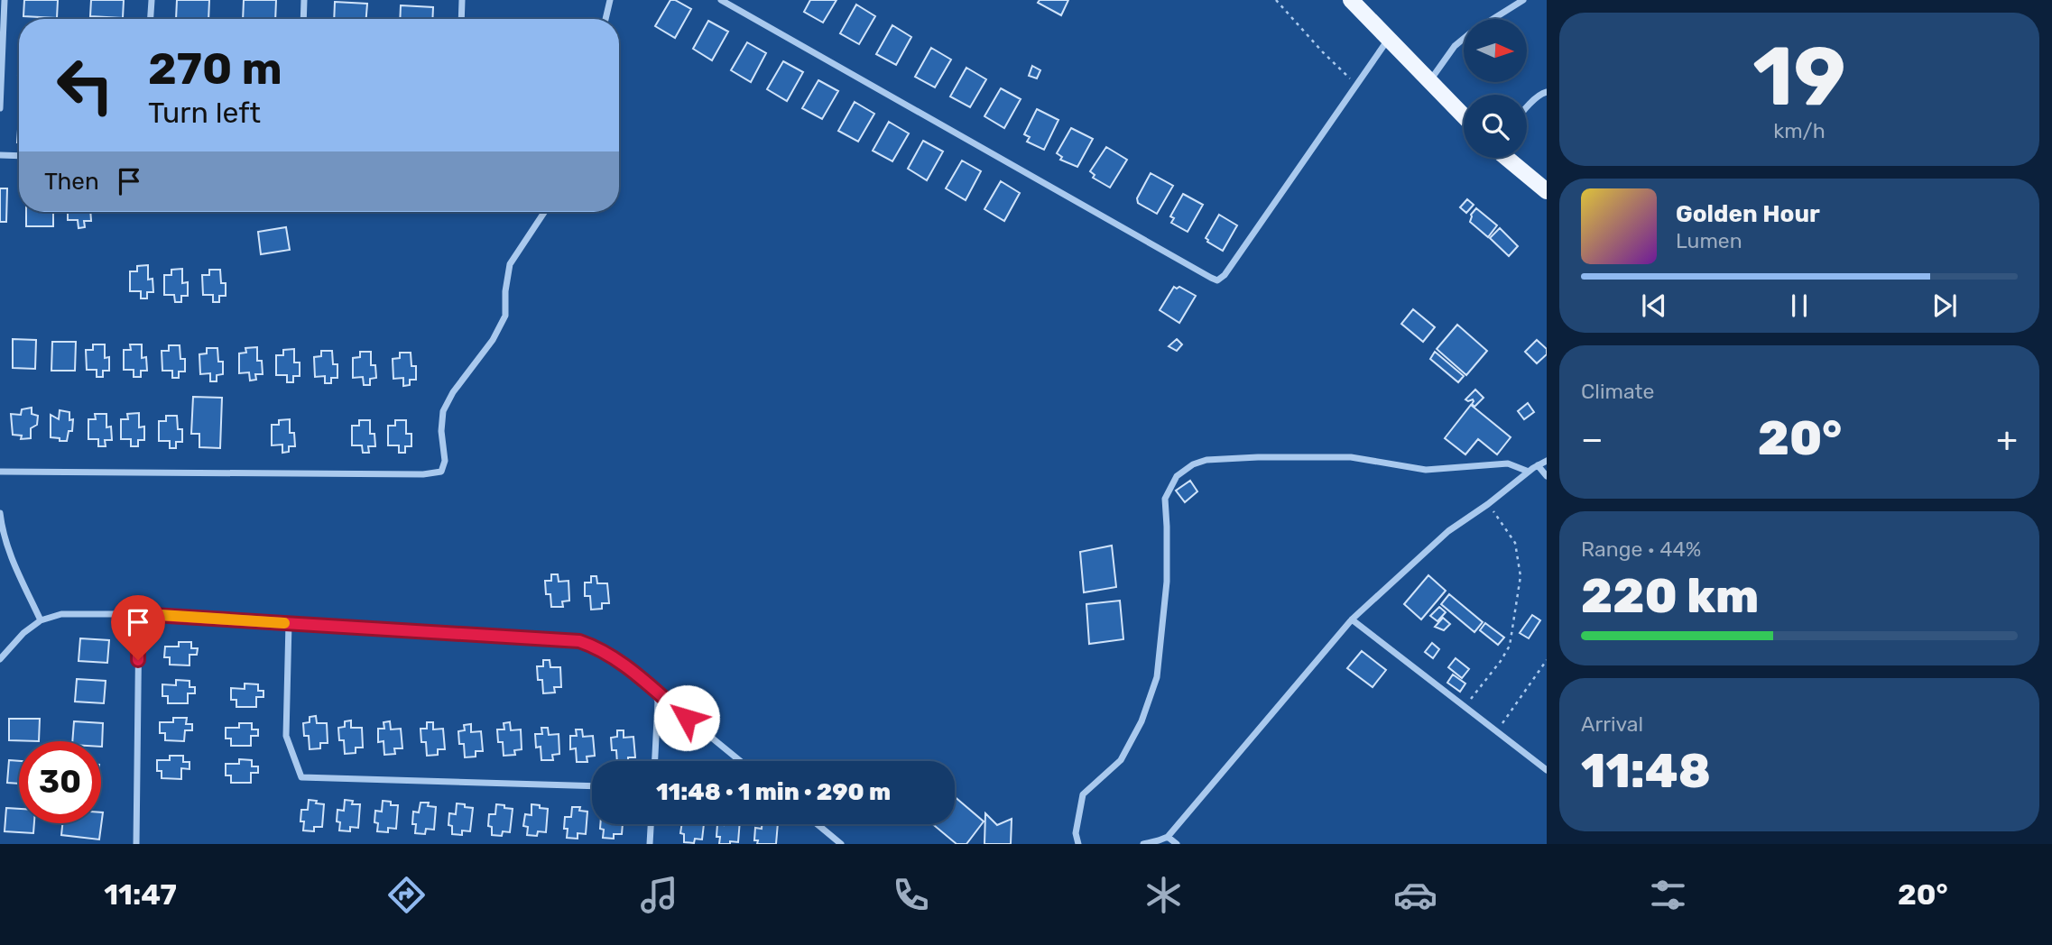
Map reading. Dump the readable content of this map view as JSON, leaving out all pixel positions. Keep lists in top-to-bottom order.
{
  "north": "right",
  "page": {
    "tile": [
      ["19", "km/h"],
      "Climate",
      ["Range · 44%", "220 km"],
      ["Arrival", "11:48"]
    ],
    "turn": ["270 m", "Turn left"],
    "then": "Then",
    "song": ["Golden Hour", "Lumen"],
    "heat": ["−", "20°", "+"],
    "limit": "30",
    "trip": "11:48 · 1 min · 290 m",
    "tabs": ["11:47", "20°"]
  }
}
